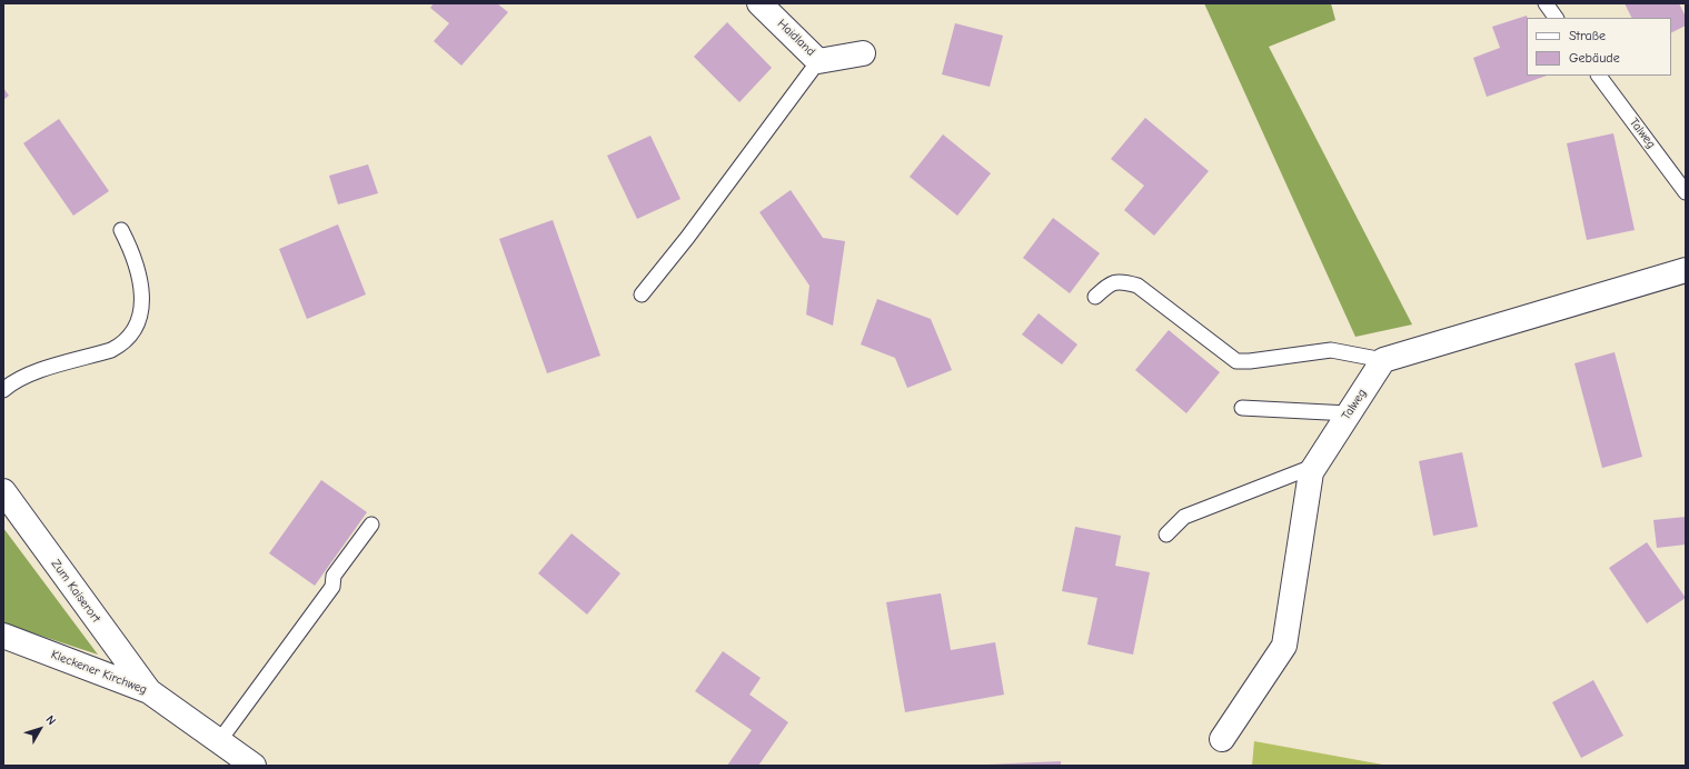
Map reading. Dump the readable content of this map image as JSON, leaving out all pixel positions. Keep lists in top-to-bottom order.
{
  "streets": {
    "street": [
      "Haidland",
      "Talweg",
      "Zum Kaiserort",
      "Kleckener Kirchweg"
    ]
  },
  "crossings": [
    ["Zum Kaiserort", "Kleckener Kirchweg"]
  ],
  "legend": ["Straße", "Gebäude"],
  "north": "top right"
}
